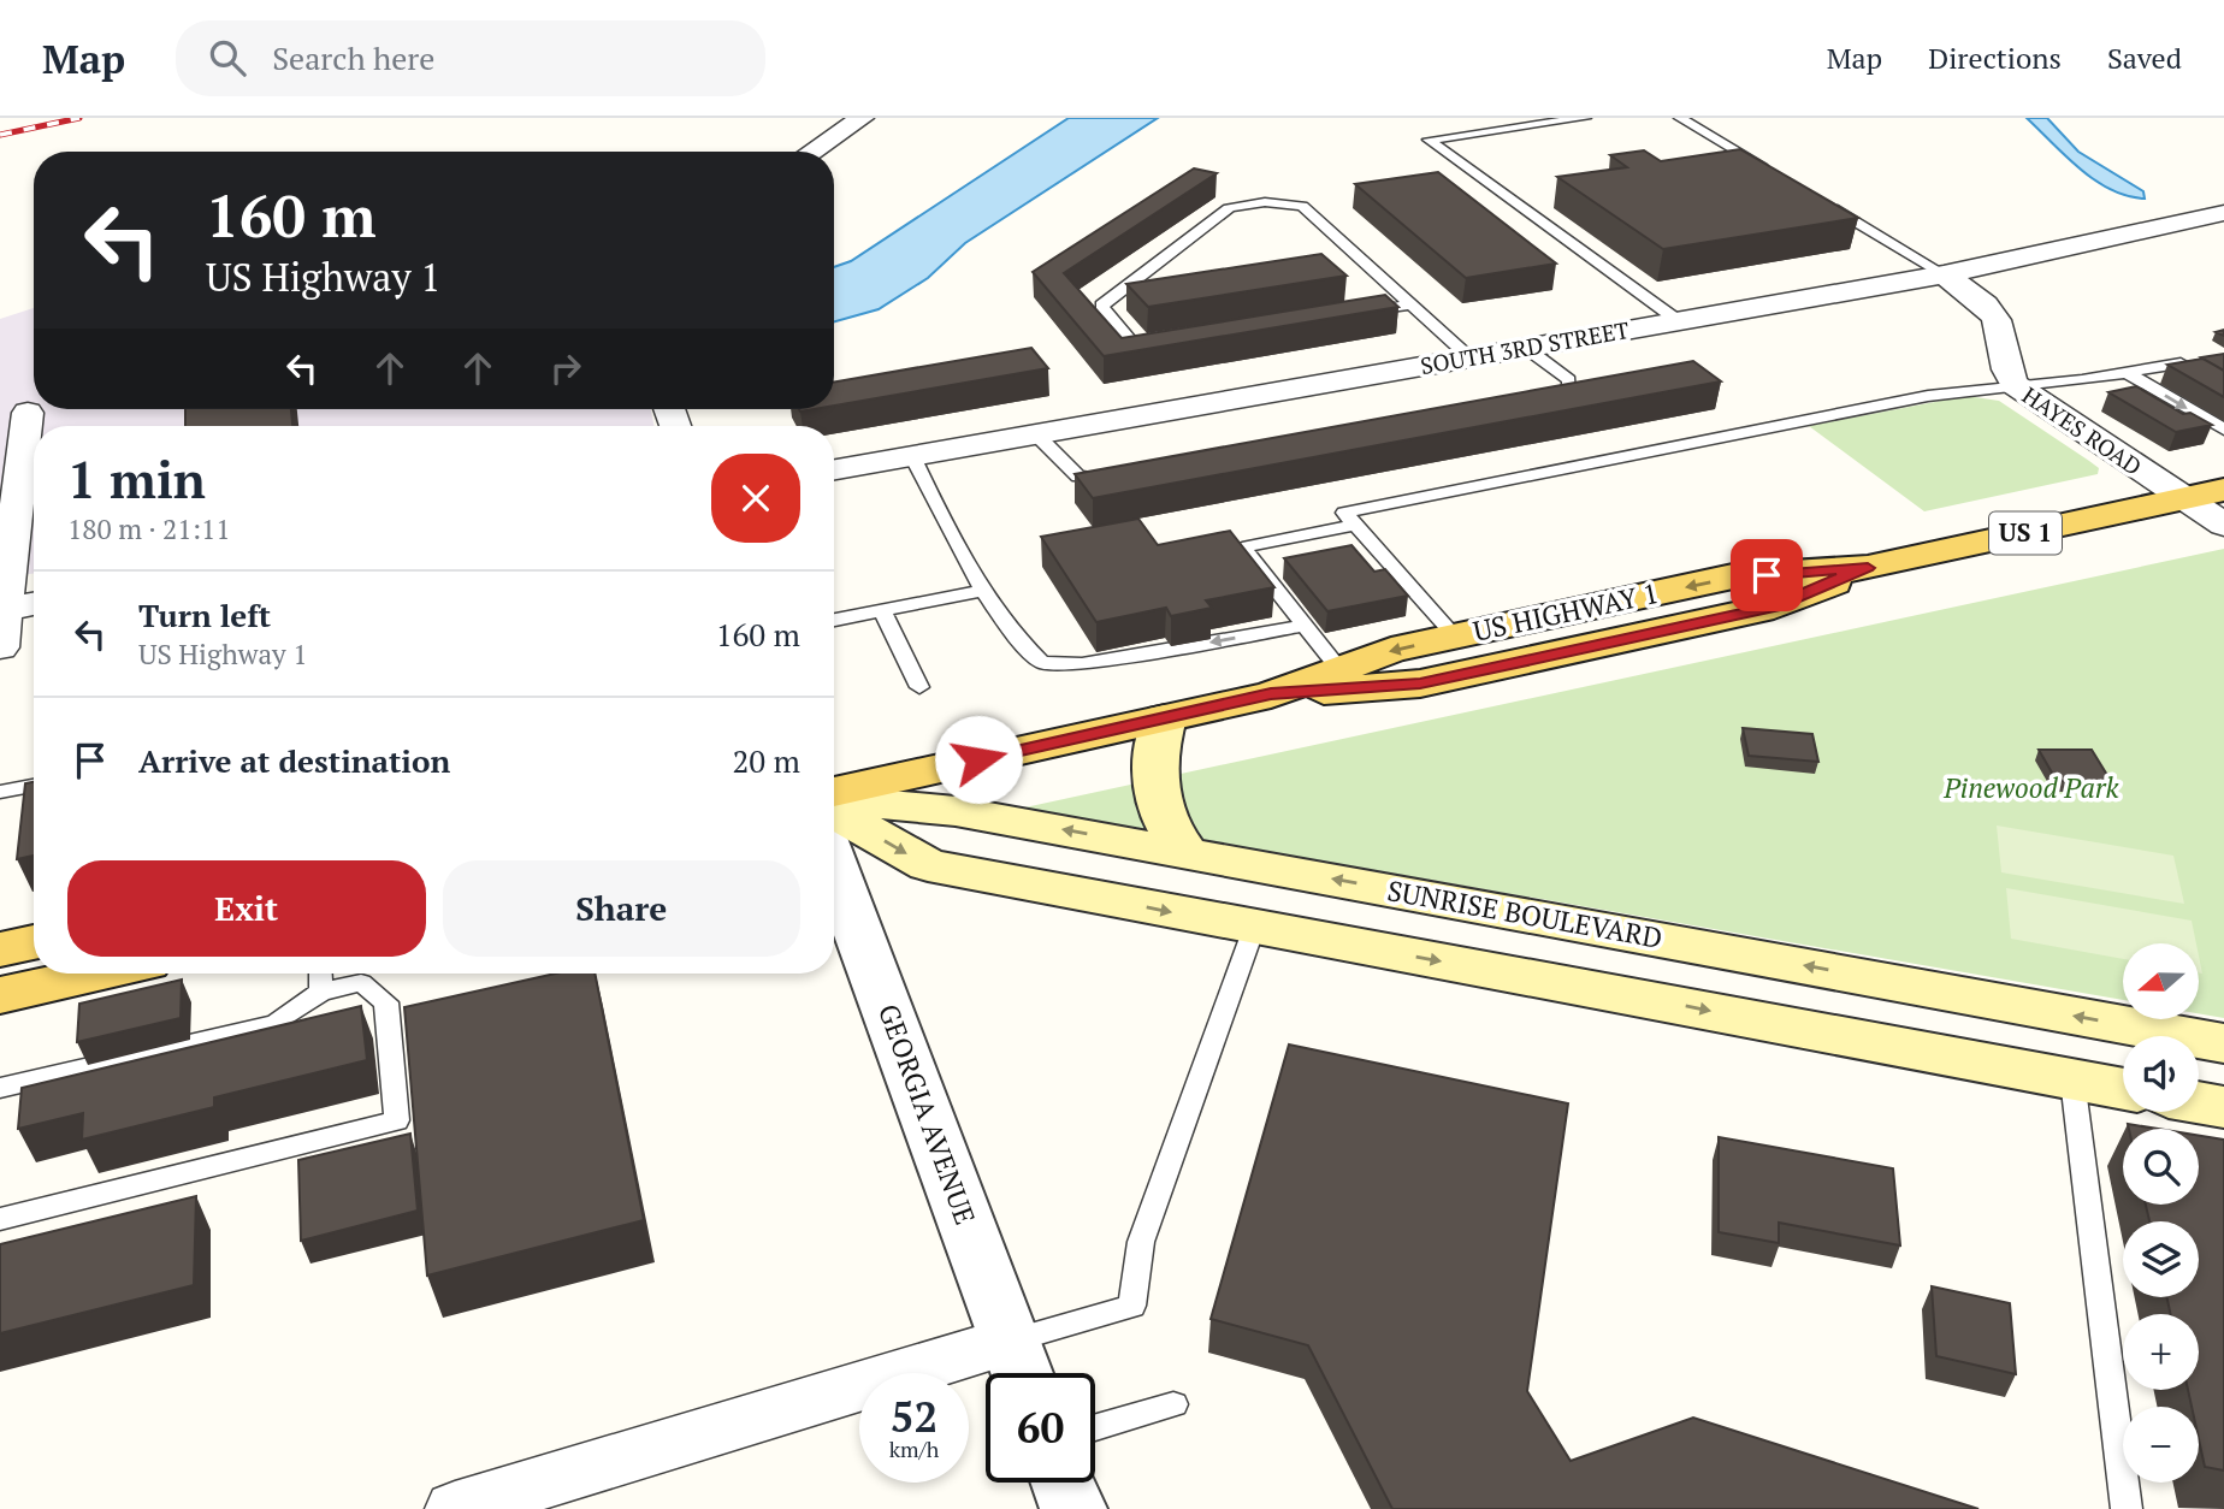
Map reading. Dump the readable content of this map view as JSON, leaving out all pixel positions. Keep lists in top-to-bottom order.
{
  "streets": {
    "main road": ["US 1", "US HIGHWAY 1", "SUNRISE BOULEVARD"],
    "street": ["SOUTH 3RD STREET", "HAYES ROAD", "GEORGIA AVENUE"]
  },
  "crossings": [
    ["SOUTH 3RD STREET", "HAYES ROAD"],
    ["HAYES ROAD", "US HIGHWAY 1"]
  ],
  "parks": ["Pinewood Park"],
  "north": "left",
  "page": {
    "header": "Map",
    "search": "Search here",
    "nav": ["Map", "Directions", "Saved"],
    "turn": ["160 m", "US Highway 1"],
    "heading": ["1 min", "180 m · 21:11"],
    "list": [
      {
        "name": "Turn left",
        "note": "US Highway 1",
        "value": "160 m"
      },
      {
        "name": "Arrive at destination",
        "value": "20 m"
      }
    ],
    "buttons": ["Exit", "Share"],
    "map_buttons": ["+", "−"],
    "speed": "52 km/h",
    "limit": "60"
  }
}
